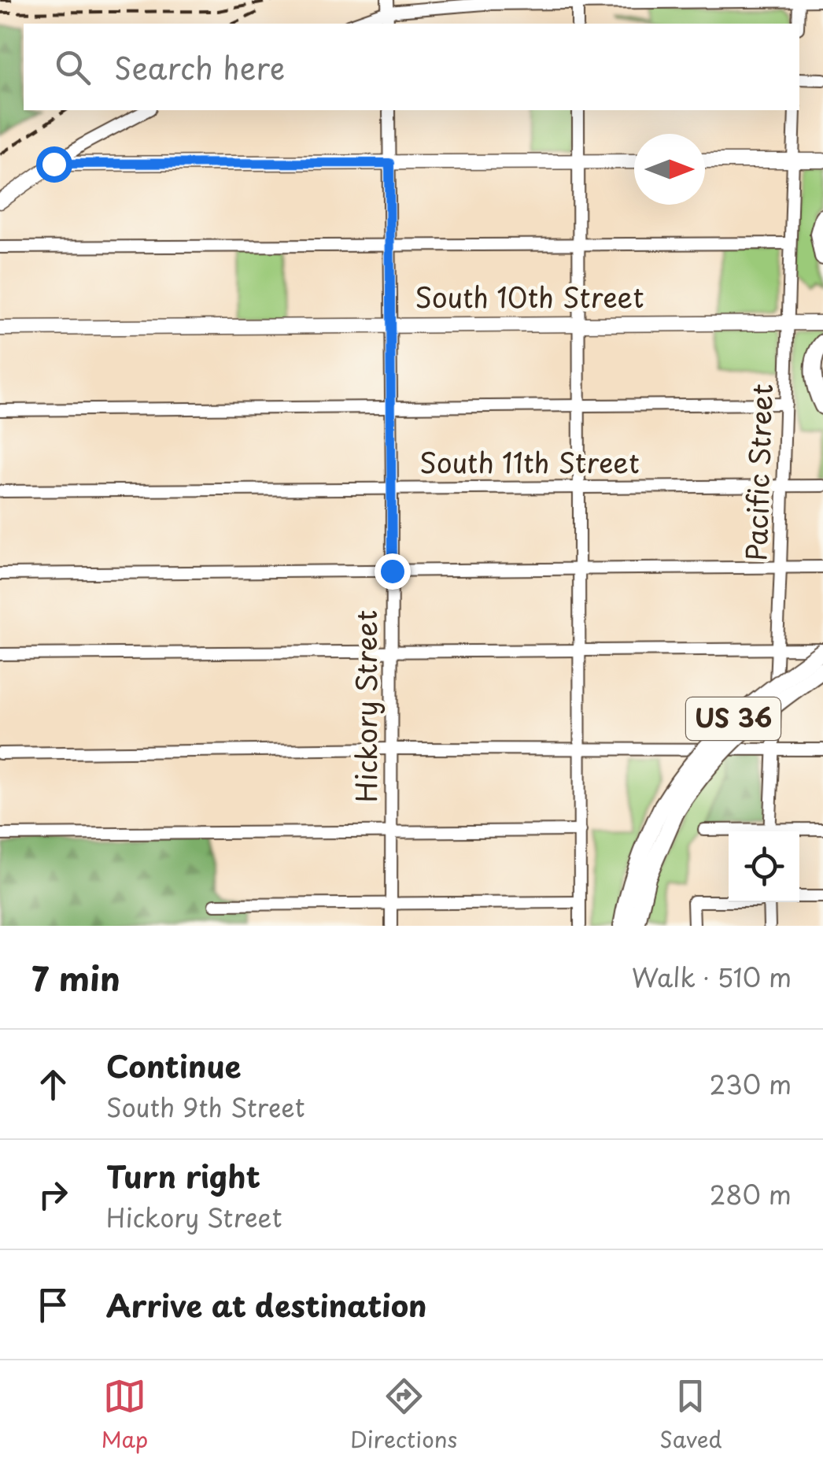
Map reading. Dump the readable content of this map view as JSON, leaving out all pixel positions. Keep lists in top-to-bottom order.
{
  "streets": {
    "highway": ["US 36"],
    "main road": ["South 10th Street"],
    "street": ["South 11th Street", "Pacific Street", "Hickory Street"]
  },
  "crossings": [
    ["South 10th Street", "Pacific Street"],
    ["South 10th Street", "Hickory Street"],
    ["South 11th Street", "Pacific Street"],
    ["South 11th Street", "Hickory Street"]
  ],
  "north": "right",
  "page": {
    "search": "Search here",
    "heading": ["7 min", "Walk · 510 m"],
    "list": [
      ["Continue", "South 9th Street", "230 m"],
      ["Turn right", "Hickory Street", "280 m"],
      "Arrive at destination"
    ],
    "nav": ["Map", "Directions", "Saved"]
  }
}
